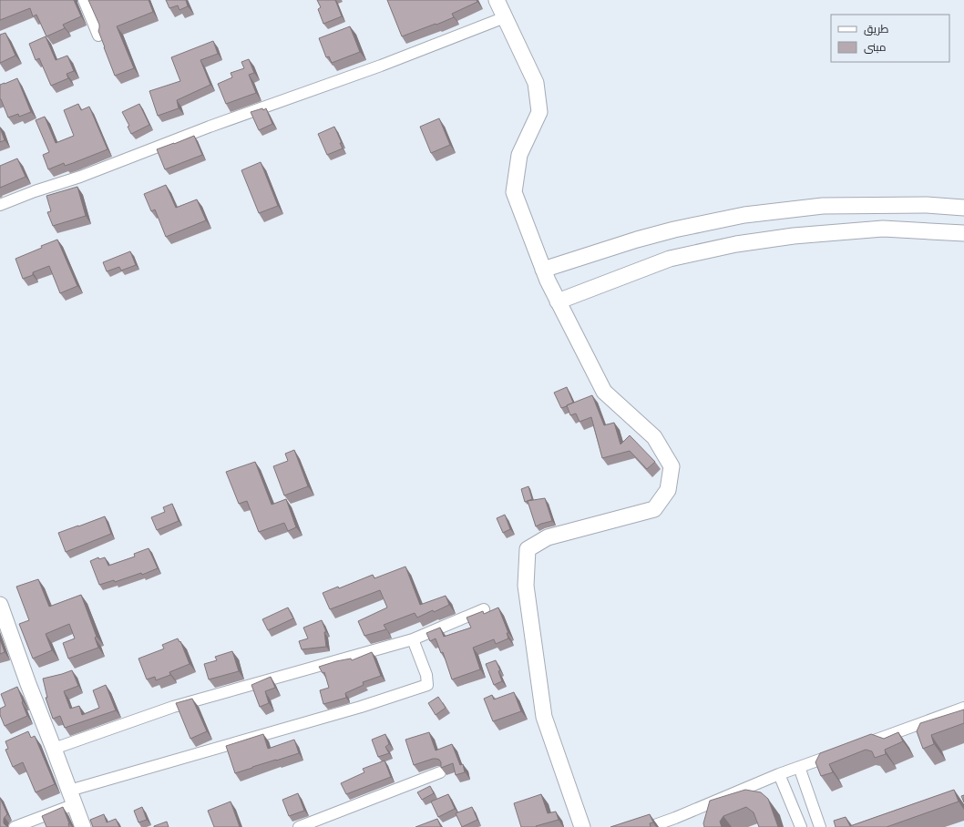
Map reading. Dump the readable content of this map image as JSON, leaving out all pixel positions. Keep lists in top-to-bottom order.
{
  "legend": ["طريق", "مبنى"]
}
